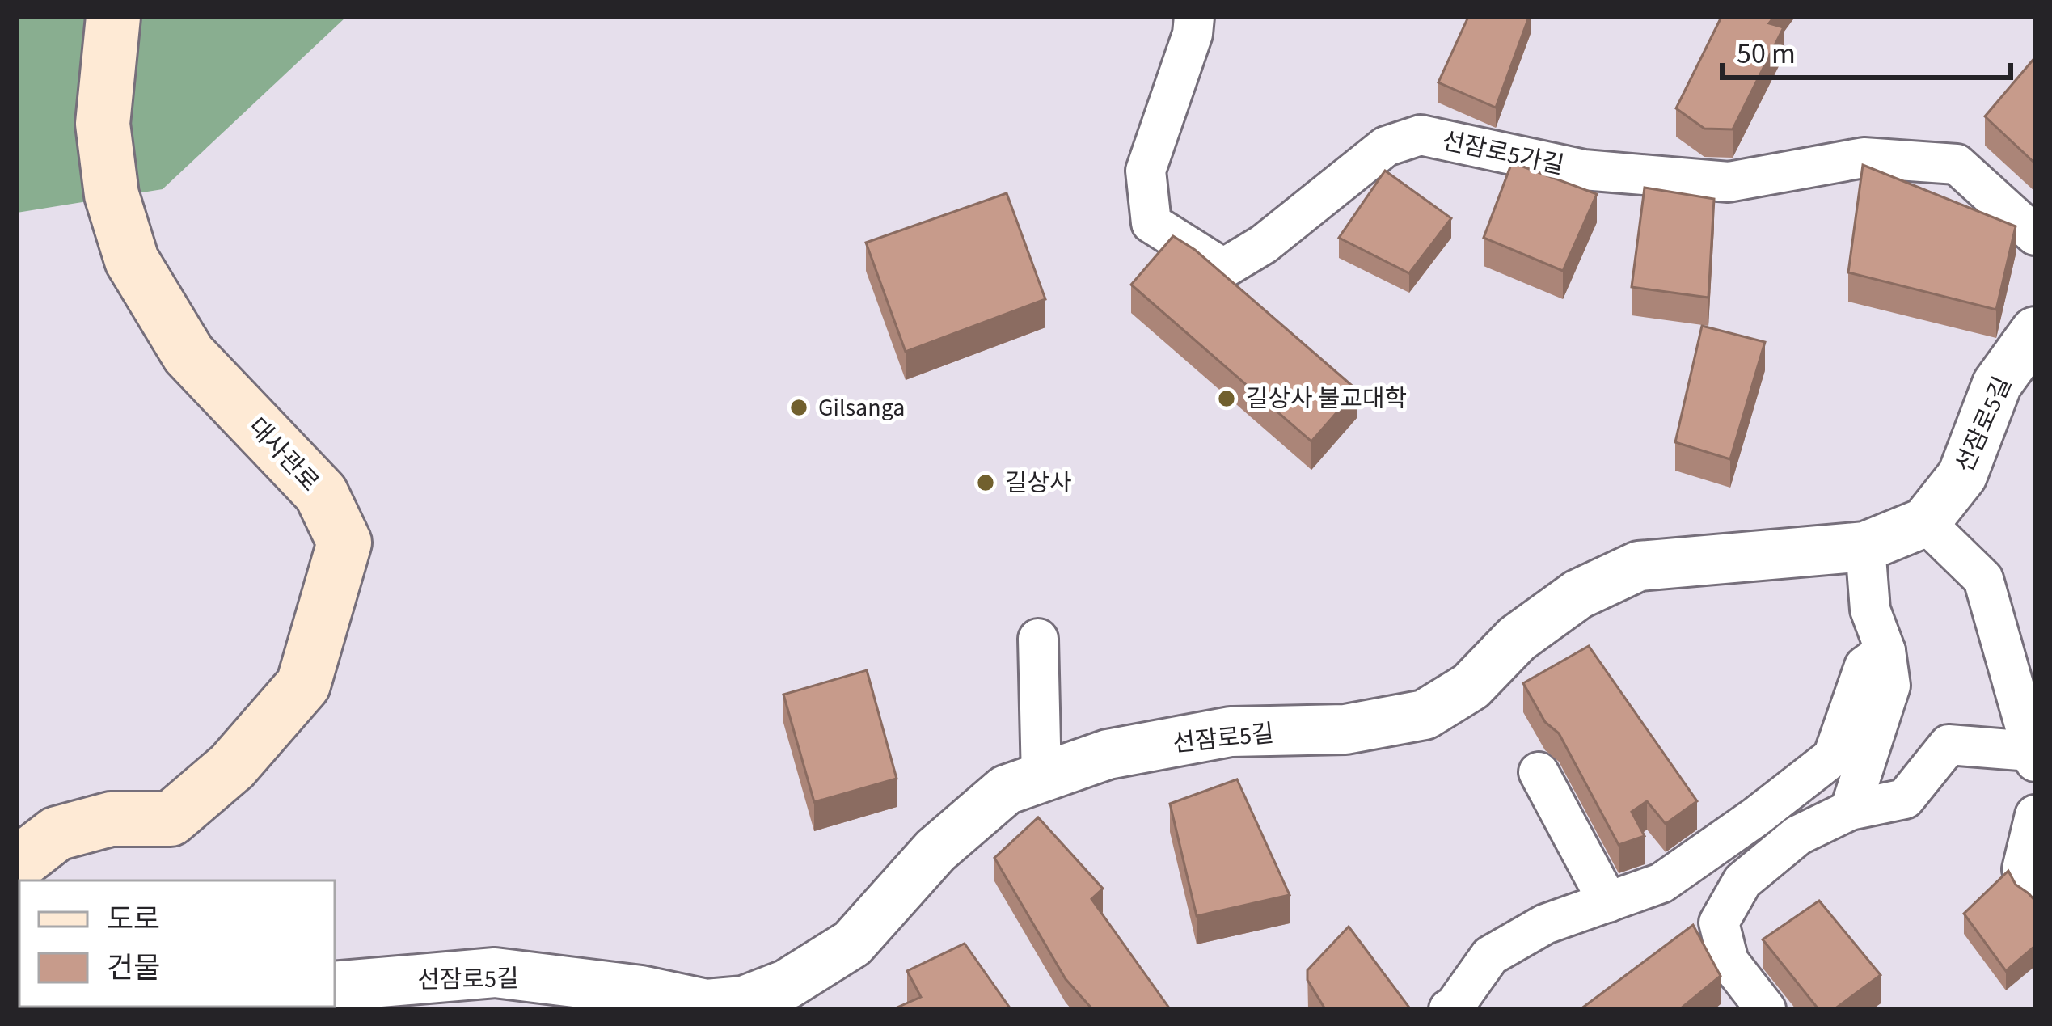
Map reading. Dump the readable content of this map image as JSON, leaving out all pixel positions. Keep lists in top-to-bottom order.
{
  "streets": {
    "main road": ["대사관로"],
    "street": ["선잠로5가길", "선잠로5길"]
  },
  "places": ["길상사 불교대학", "Gilsanga", "길상사"],
  "legend": ["도로", "건물"],
  "scale_bar": "50 m"
}
